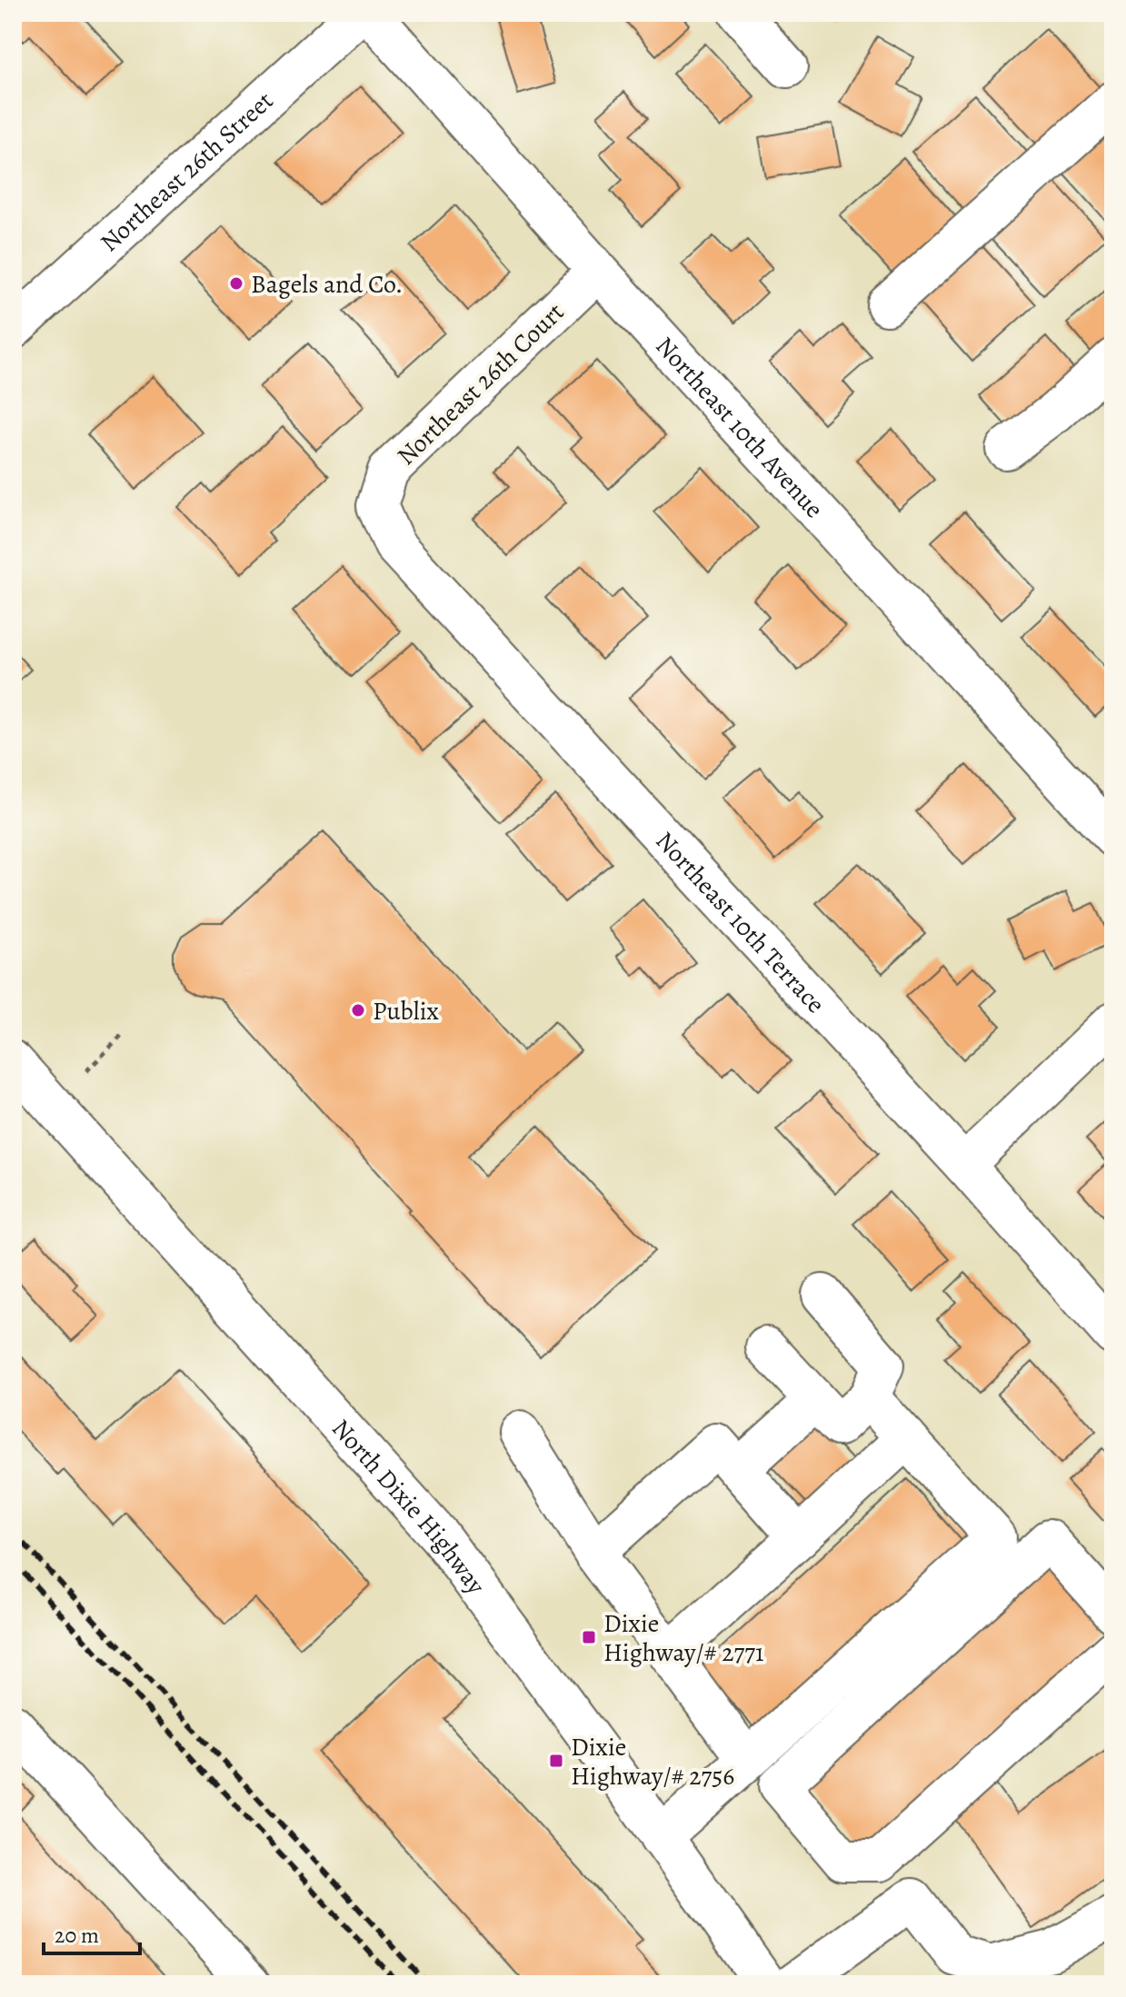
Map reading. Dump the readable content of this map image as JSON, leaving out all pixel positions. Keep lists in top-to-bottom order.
{
  "streets": {
    "street": [
      "Northeast 26th Street",
      "Northeast 26th Court",
      "Northeast 10th Avenue",
      "Northeast 10th Terrace",
      "North Dixie Highway"
    ]
  },
  "crossings": [
    ["Northeast 26th Court", "Northeast 10th Avenue"],
    ["Northeast 26th Court", "Northeast 10th Terrace"]
  ],
  "places": {
    "other": ["Bagels and Co.", "Publix"],
    "transit": ["Dixie Highway/# 2771", "Dixie Highway/# 2756"]
  },
  "scale_bar": "20 m"
}
